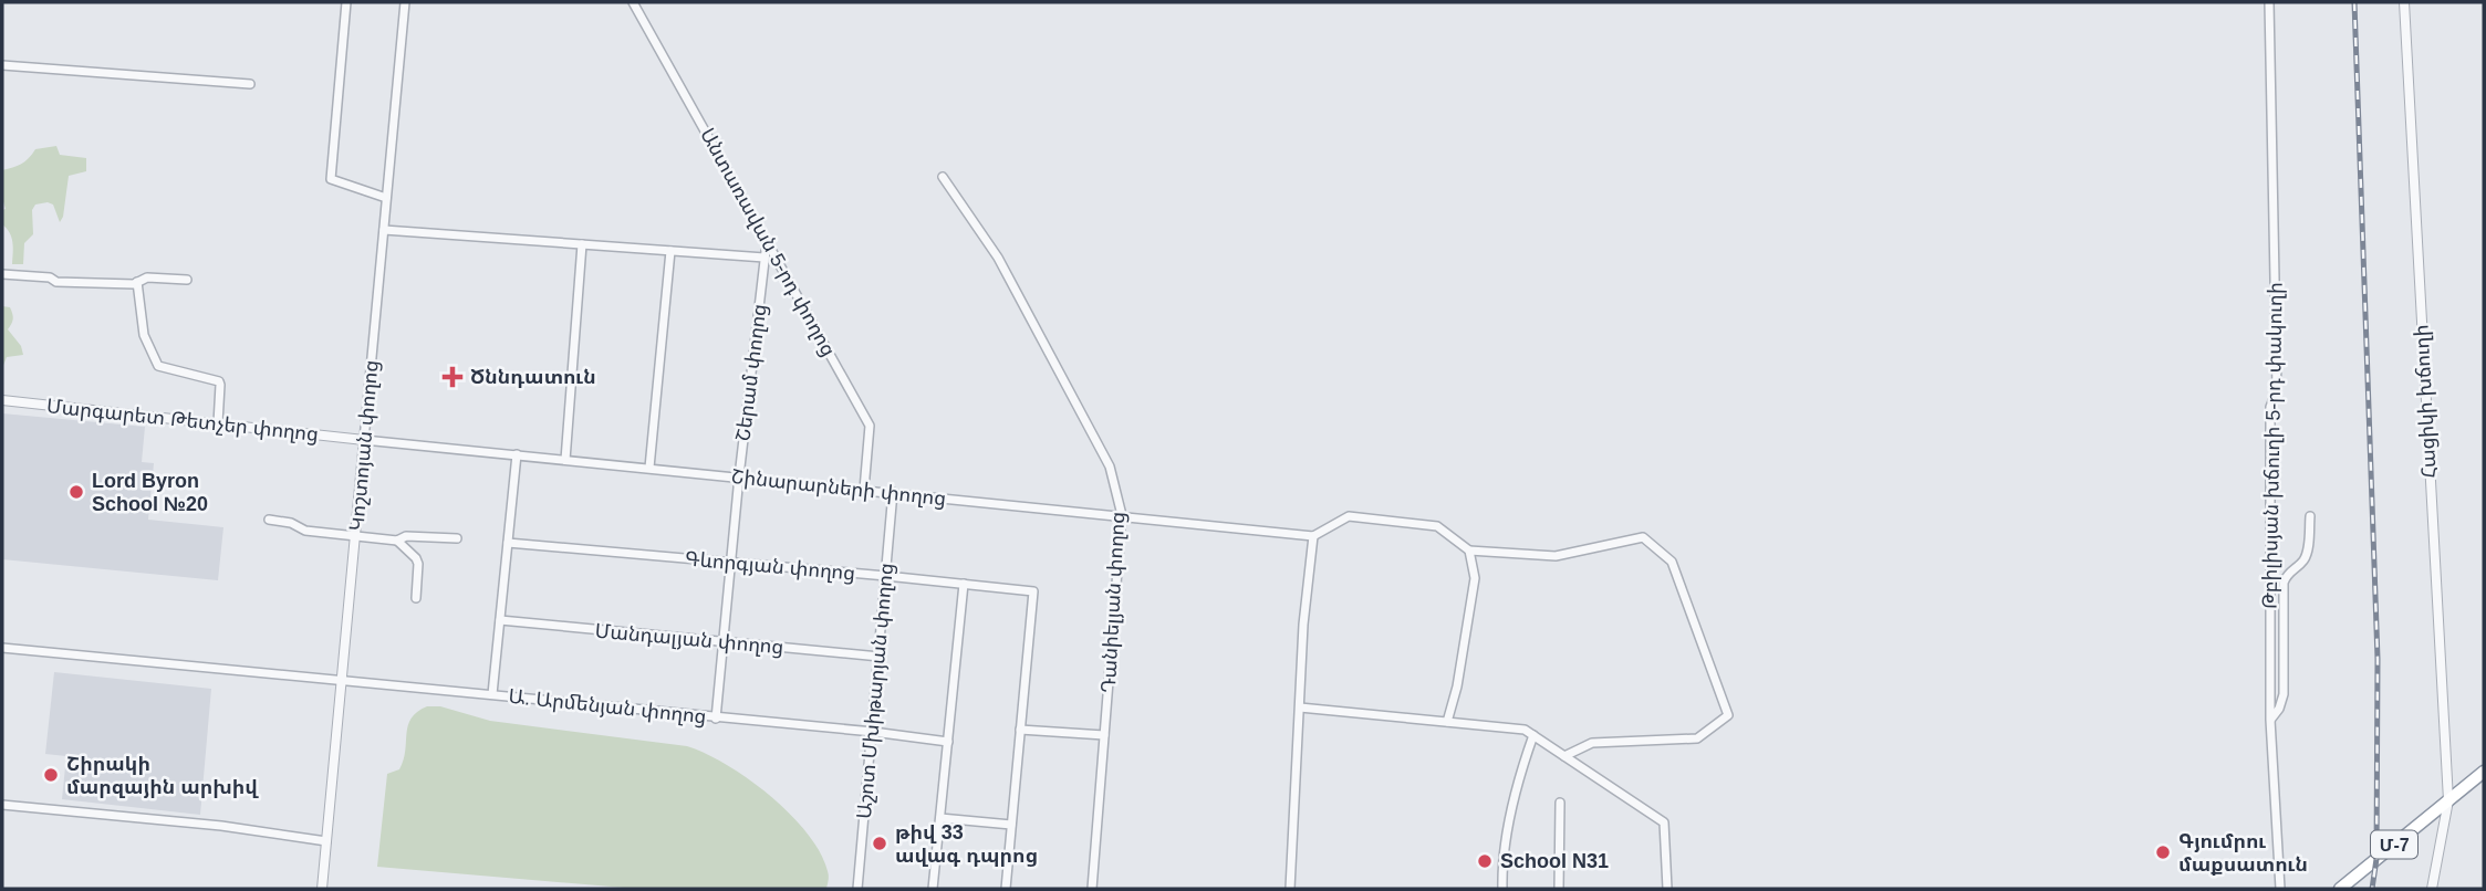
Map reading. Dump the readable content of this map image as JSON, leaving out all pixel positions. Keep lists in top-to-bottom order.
{
  "streets": {
    "highway": ["Մ-7"],
    "street": [
      "Անտառավան 5-րդ փողոց",
      "Շերամ փողոց",
      "Հացիկի խճուղի",
      "Մարգարետ Թետչեր փողոց",
      "Կոշտոյան փողոց",
      "Թբիլիսյան խճուղի 5-րդ փակուղի",
      "Շինարարների փողոց",
      "Գևորգյան փողոց",
      "Դանիելյան փողոց",
      "Մանդալյան փողոց",
      "Աշոտ Մխիթարյան փողոց",
      "Ա. Արմենյան փողոց"
    ]
  },
  "crossings": [
    ["Անտառավան 5-րդ փողոց", "Շերամ փողոց"],
    ["Անտառավան 5-րդ փողոց", "Շինարարների փողոց"],
    ["Շերամ փողոց", "Շինարարների փողոց"],
    ["Շերամ փողոց", "Գևորգյան փողոց"],
    ["Շերամ փողոց", "Մանդալյան փողոց"],
    ["Շերամ փողոց", "Ա. Արմենյան փողոց"],
    ["Հացիկի խճուղի", "Մ-7"],
    ["Մարգարետ Թետչեր փողոց", "Կոշտոյան փողոց"],
    ["Մարգարետ Թետչեր փողոց", "Շինարարների փողոց"],
    ["Կոշտոյան փողոց", "Շինարարների փողոց"],
    ["Կոշտոյան փողոց", "Ա. Արմենյան փողոց"],
    ["Շինարարների փողոց", "Դանիելյան փողոց"],
    ["Շինարարների փողոց", "Աշոտ Մխիթարյան փողոց"],
    ["Գևորգյան փողոց", "Աշոտ Մխիթարյան փողոց"],
    ["Մանդալյան փողոց", "Աշոտ Մխիթարյան փողոց"],
    ["Աշոտ Մխիթարյան փողոց", "Ա. Արմենյան փողոց"]
  ],
  "places": {
    "health": ["Ծննդատուն"],
    "other": [
      "Lord Byron School №20",
      "Շիրակի մարզային արխիվ",
      "թիվ 33 ավագ դպրոց",
      "Գյումրու մաքսատուն",
      "School N31"
    ]
  }
}
